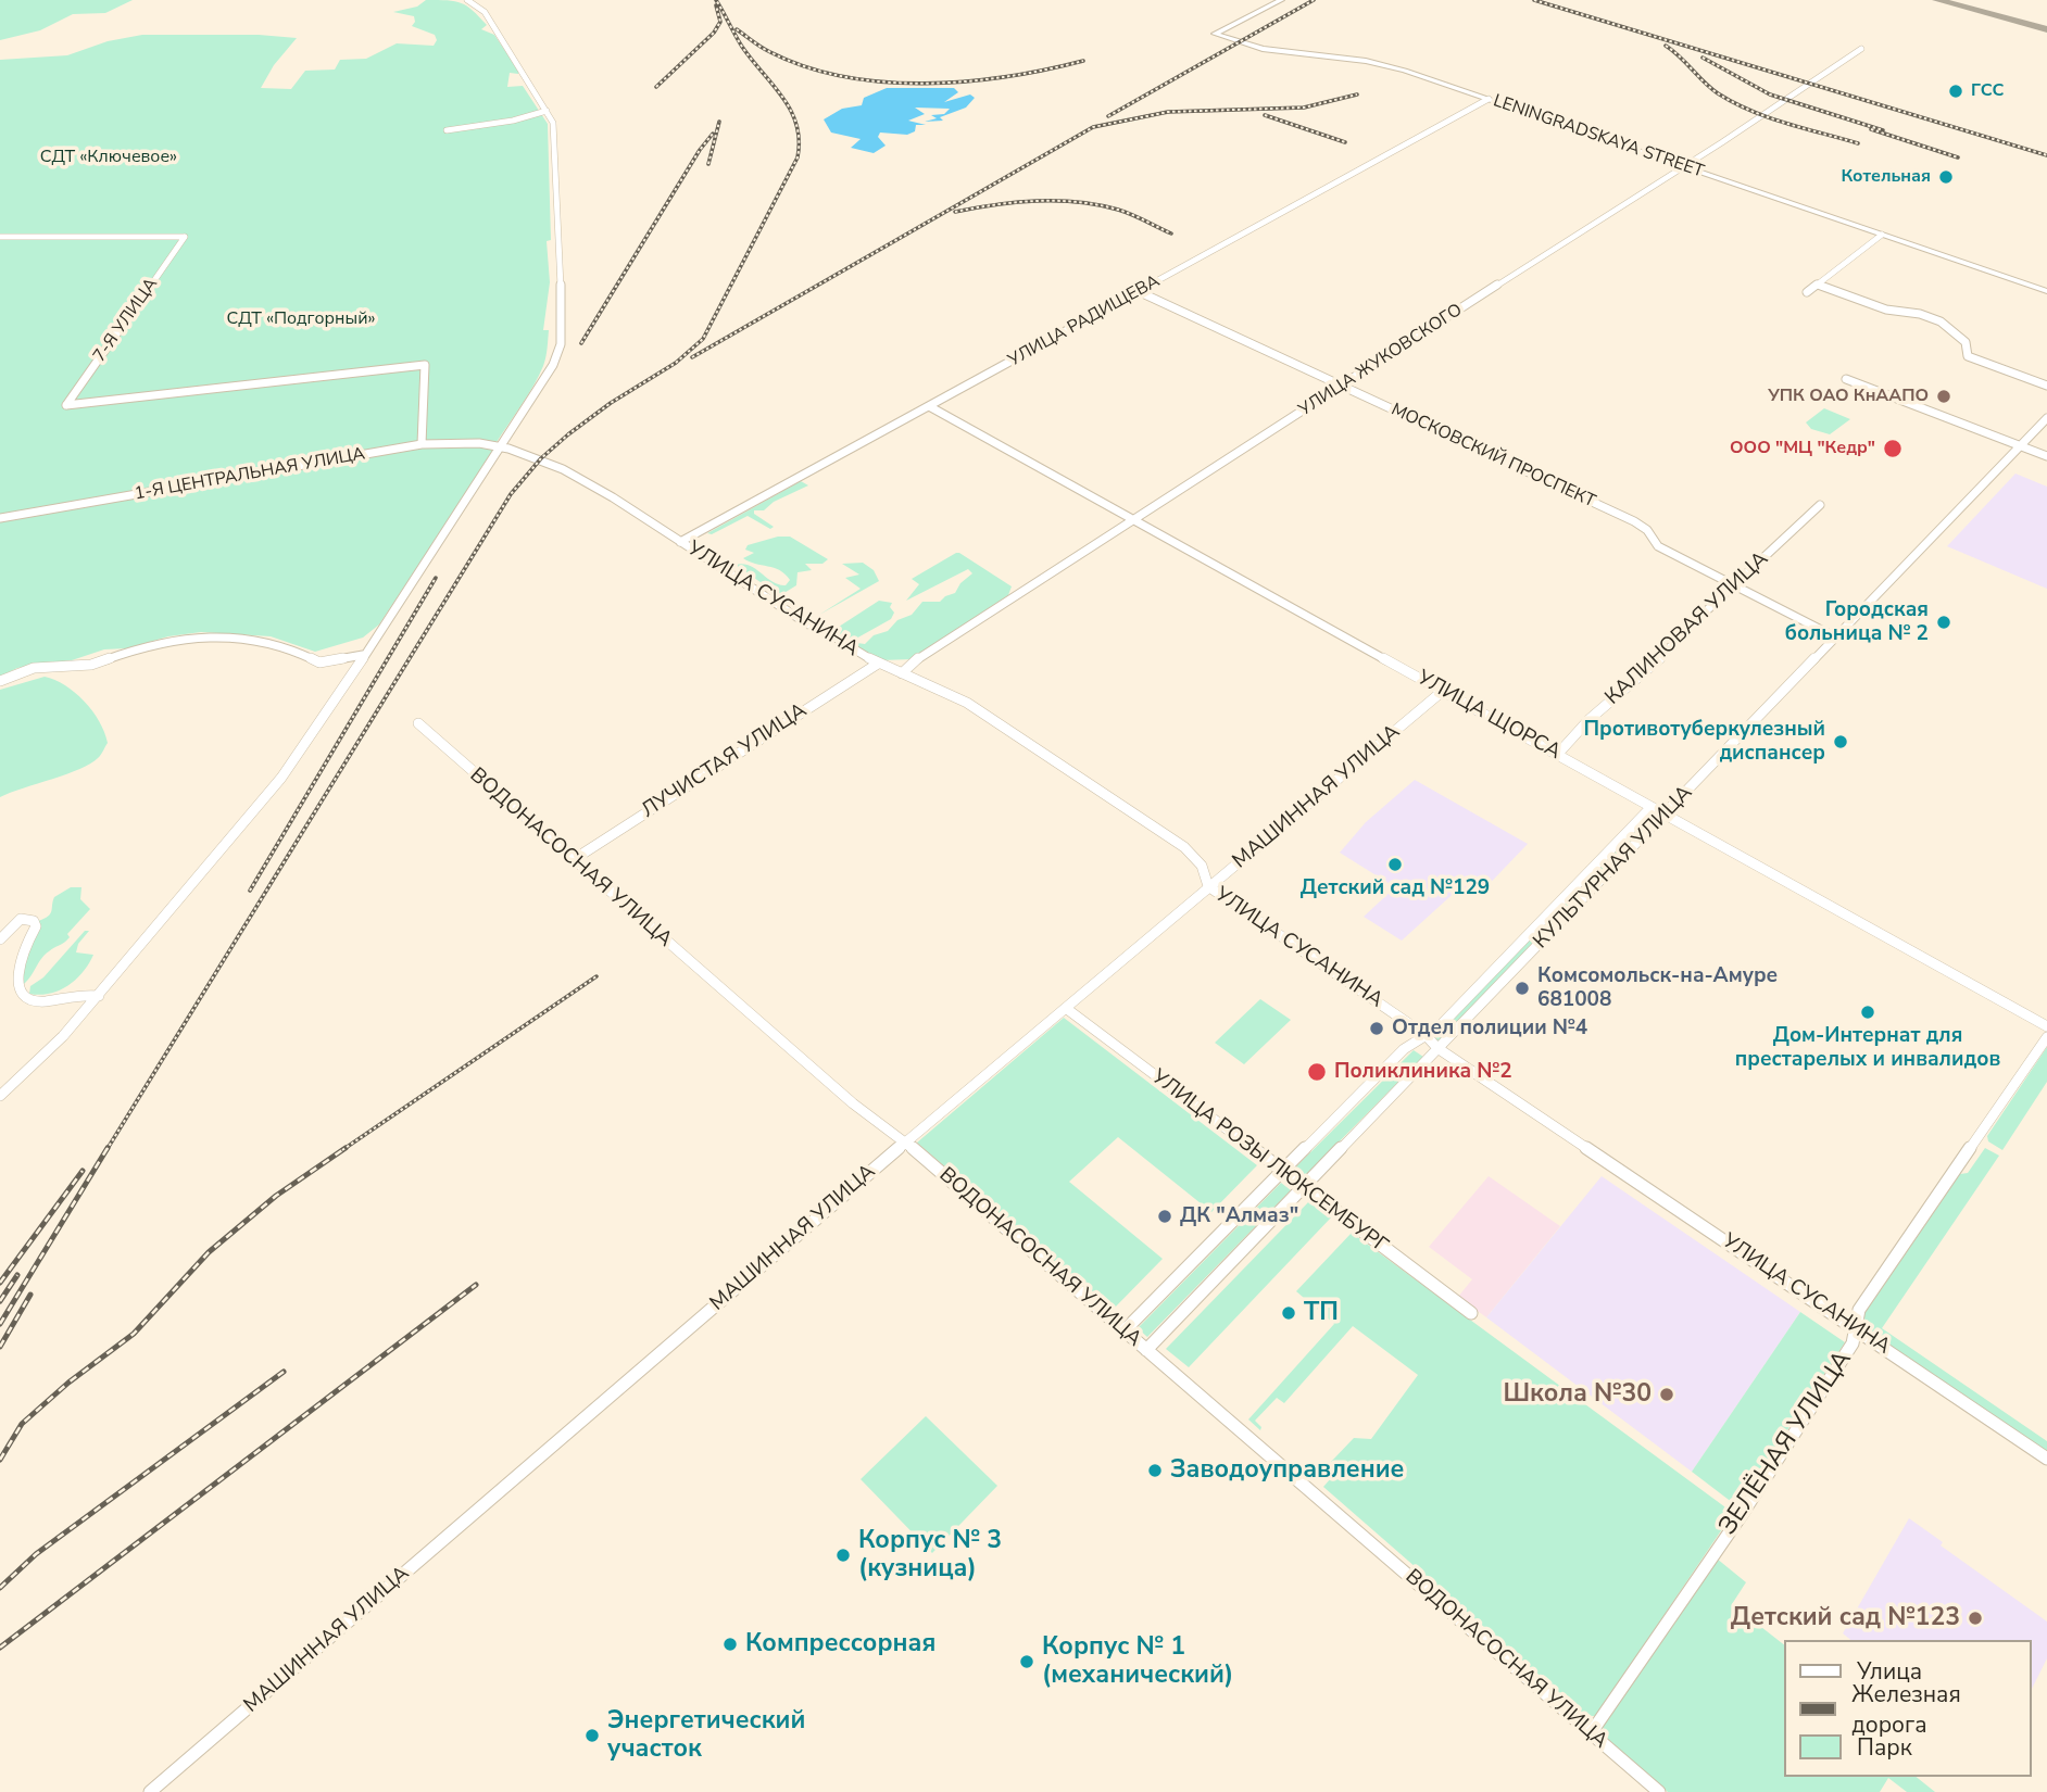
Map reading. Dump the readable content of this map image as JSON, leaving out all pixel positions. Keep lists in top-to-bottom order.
{
  "streets": {
    "main road": ["LENINGRADSKAYA STREET"],
    "street": [
      "7-Я УЛИЦА",
      "УЛИЦА РАДИЩЕВА",
      "УЛИЦА ЖУКОВСКОГО",
      "МОСКОВСКИЙ ПРОСПЕКТ",
      "1-Я ЦЕНТРАЛЬНАЯ УЛИЦА",
      "УЛИЦА СУСАНИНА",
      "КАЛИНОВАЯ УЛИЦА",
      "УЛИЦА ЩОРСА",
      "ЛУЧИСТАЯ УЛИЦА",
      "МАШИННАЯ УЛИЦА",
      "ВОДОНАСОСНАЯ УЛИЦА",
      "КУЛЬТУРНАЯ УЛИЦА",
      "УЛИЦА РОЗЫ ЛЮКСЕМБУРГ",
      "ЗЕЛЁНАЯ УЛИЦА"
    ]
  },
  "crossings": [
    ["LENINGRADSKAYA STREET", "УЛИЦА РАДИЩЕВА"],
    ["LENINGRADSKAYA STREET", "УЛИЦА ЖУКОВСКОГО"],
    ["7-Я УЛИЦА", "1-Я ЦЕНТРАЛЬНАЯ УЛИЦА"],
    ["УЛИЦА РАДИЩЕВА", "МОСКОВСКИЙ ПРОСПЕКТ"],
    ["УЛИЦА РАДИЩЕВА", "УЛИЦА СУСАНИНА"],
    ["УЛИЦА РАДИЩЕВА", "УЛИЦА ЩОРСА"],
    ["УЛИЦА ЖУКОВСКОГО", "МОСКОВСКИЙ ПРОСПЕКТ"],
    ["УЛИЦА ЖУКОВСКОГО", "УЛИЦА СУСАНИНА"],
    ["УЛИЦА ЖУКОВСКОГО", "УЛИЦА ЩОРСА"],
    ["МОСКОВСКИЙ ПРОСПЕКТ", "КАЛИНОВАЯ УЛИЦА"],
    ["МОСКОВСКИЙ ПРОСПЕКТ", "КУЛЬТУРНАЯ УЛИЦА"],
    ["1-Я ЦЕНТРАЛЬНАЯ УЛИЦА", "УЛИЦА СУСАНИНА"],
    ["УЛИЦА СУСАНИНА", "ЛУЧИСТАЯ УЛИЦА"],
    ["УЛИЦА СУСАНИНА", "МАШИННАЯ УЛИЦА"],
    ["УЛИЦА СУСАНИНА", "КУЛЬТУРНАЯ УЛИЦА"],
    ["УЛИЦА СУСАНИНА", "ЗЕЛЁНАЯ УЛИЦА"],
    ["КАЛИНОВАЯ УЛИЦА", "УЛИЦА ЩОРСА"],
    ["УЛИЦА ЩОРСА", "МАШИННАЯ УЛИЦА"],
    ["УЛИЦА ЩОРСА", "КУЛЬТУРНАЯ УЛИЦА"],
    ["ЛУЧИСТАЯ УЛИЦА", "ВОДОНАСОСНАЯ УЛИЦА"],
    ["МАШИННАЯ УЛИЦА", "ВОДОНАСОСНАЯ УЛИЦА"],
    ["МАШИННАЯ УЛИЦА", "УЛИЦА РОЗЫ ЛЮКСЕМБУРГ"],
    ["ВОДОНАСОСНАЯ УЛИЦА", "КУЛЬТУРНАЯ УЛИЦА"],
    ["ВОДОНАСОСНАЯ УЛИЦА", "ЗЕЛЁНАЯ УЛИЦА"],
    ["КУЛЬТУРНАЯ УЛИЦА", "УЛИЦА РОЗЫ ЛЮКСЕМБУРГ"]
  ],
  "parks": ["СДТ «Ключевое»", "СДТ «Подгорный»"],
  "places": [
    "ГСС",
    "Котельная",
    "УПК ОАО КнААПО",
    "ООО \"МЦ \"Кедр\"",
    "Городская больница № 2",
    "Противотуберкулезный диспансер",
    "Детский сад №129",
    "Комсомольск-на-Амуре 681008",
    "Дом-Интернат для престарелых и инвалидов",
    "Отдел полиции №4",
    "Поликлиника №2",
    "ДК \"Алмаз\"",
    "ТП",
    "Школа №30",
    "Заводоуправление",
    "Корпус № 3 (кузница)",
    "Детский сад №123",
    "Компрессорная",
    "Корпус № 1 (механический)",
    "Энергетический участок"
  ],
  "legend": ["Улица", "Железная дорога", "Парк"]
}
